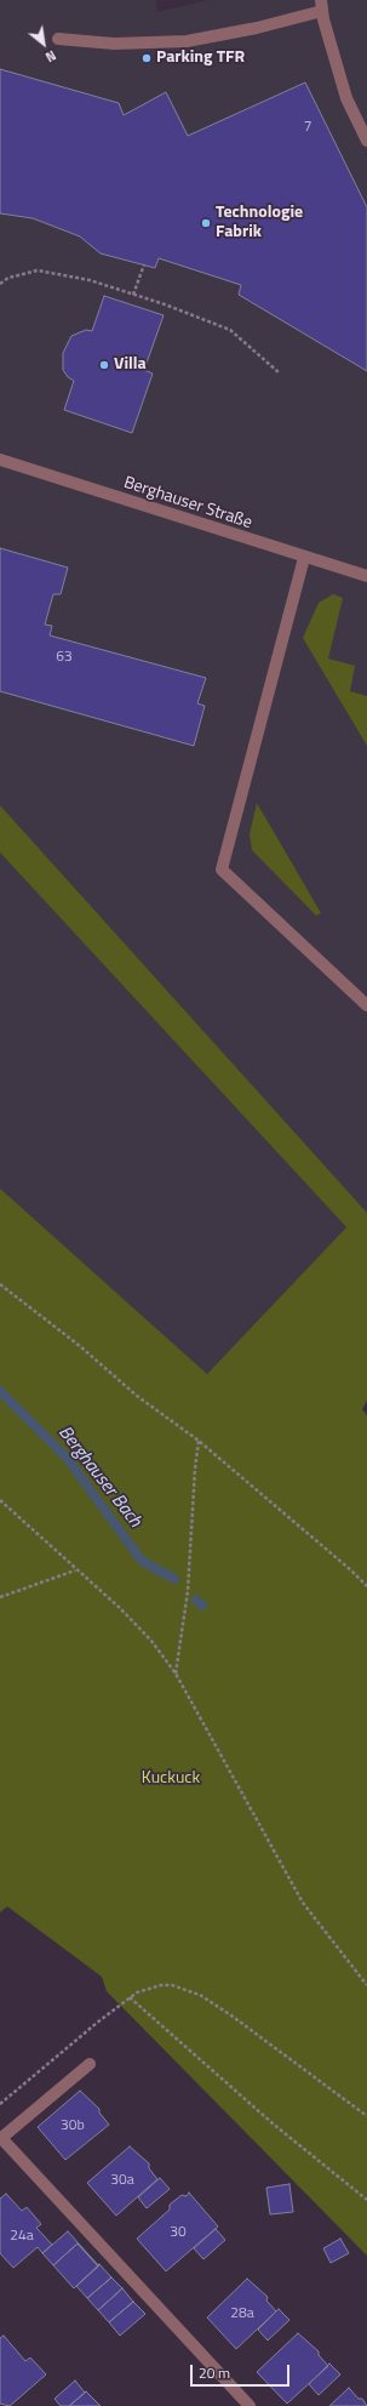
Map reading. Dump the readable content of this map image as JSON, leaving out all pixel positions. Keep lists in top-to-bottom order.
{
  "streets": {
    "street": ["Berghauser Straße"]
  },
  "water": ["Berghauser Bach"],
  "parks": ["Kuckuck"],
  "places": ["Parking TFR", "Technologie Fabrik", "Villa"],
  "house_numbers": [
    "7",
    "63",
    "30b",
    "30a",
    "30",
    "24a",
    "28a"
  ],
  "scale_bar": "20 m",
  "north": "bottom right"
}
